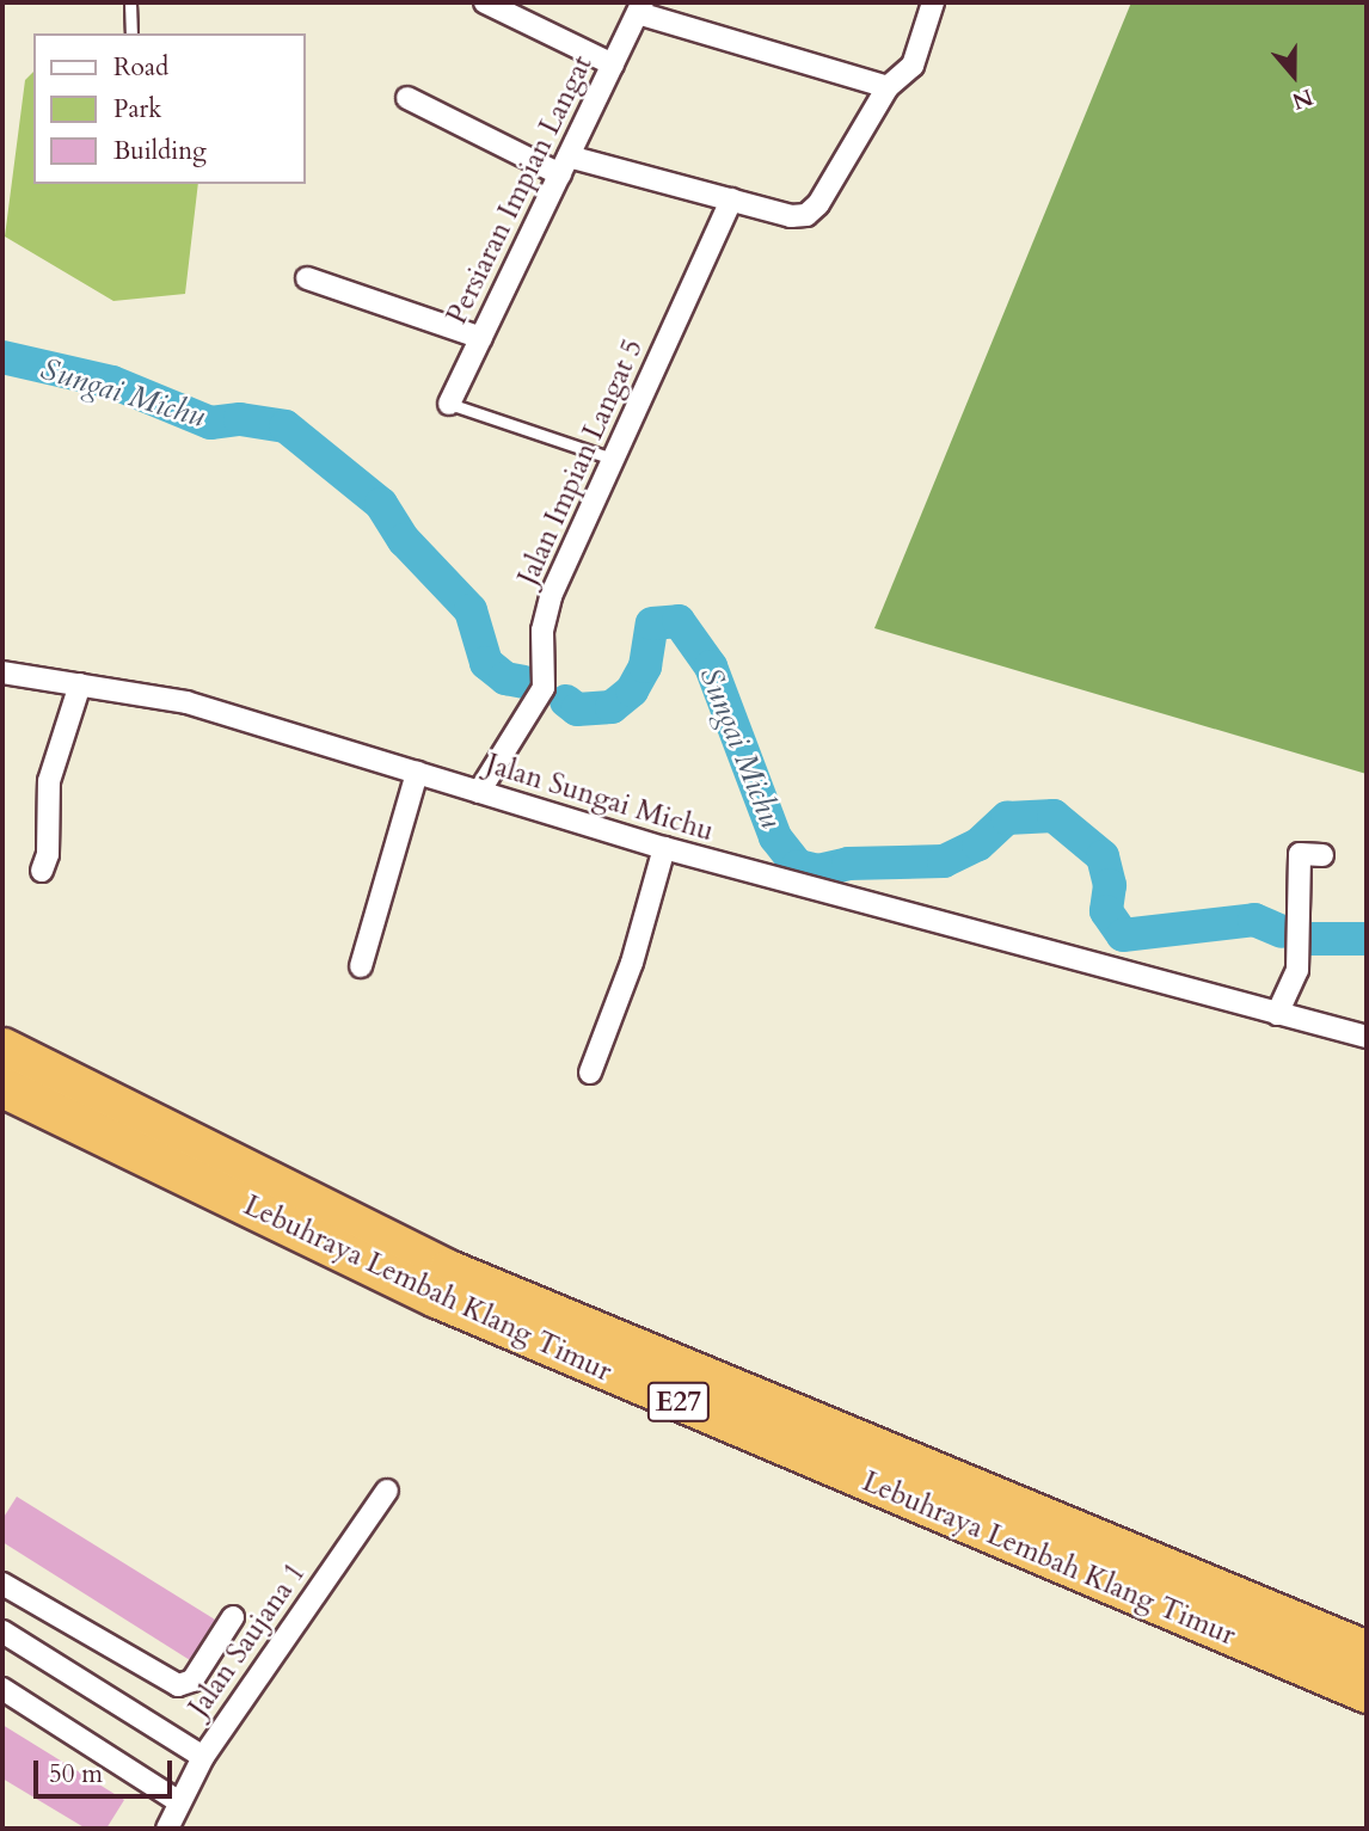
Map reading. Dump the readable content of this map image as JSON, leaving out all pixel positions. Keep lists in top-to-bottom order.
{
  "streets": {
    "highway": ["Lebuhraya Lembah Klang Timur", "E27"],
    "street": [
      "Persiaran Impian Langat",
      "Jalan Impian Langat 5",
      "Jalan Sungai Michu",
      "Jalan Saujana 1"
    ]
  },
  "crossings": [
    ["Jalan Impian Langat 5", "Jalan Sungai Michu"]
  ],
  "water": ["Sungai Michu"],
  "legend": ["Road", "Park", "Building"],
  "scale_bar": "50 m",
  "north": "bottom"
}
